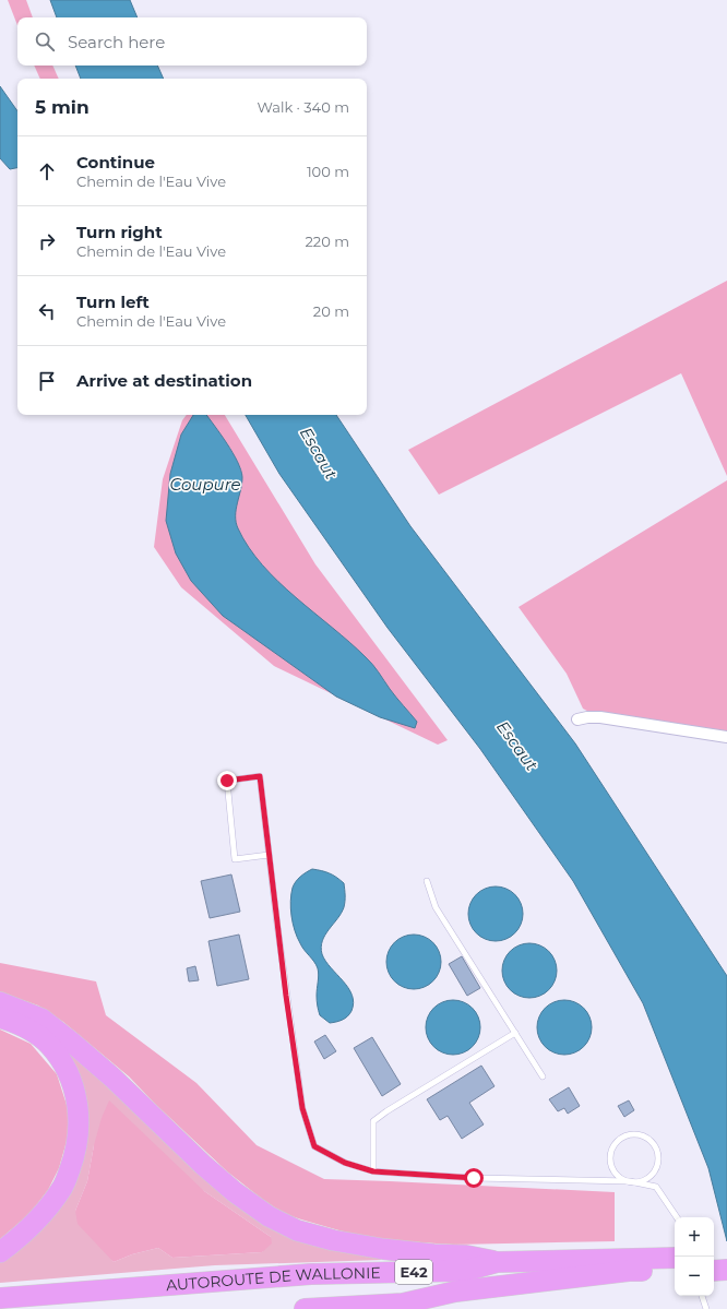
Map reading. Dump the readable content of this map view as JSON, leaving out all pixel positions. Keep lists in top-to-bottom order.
{
  "streets": {
    "highway": ["E42", "AUTOROUTE DE WALLONIE"]
  },
  "water": ["Escaut", "Coupure"],
  "page": {
    "search": "Search here",
    "heading": ["5 min", "Walk · 340 m"],
    "list": [
      ["Continue", "Chemin de l'Eau Vive", "100 m"],
      ["Turn right", "Chemin de l'Eau Vive", "220 m"],
      ["Turn left", "Chemin de l'Eau Vive", "20 m"],
      "Arrive at destination"
    ],
    "map_buttons": ["+", "−"]
  }
}
